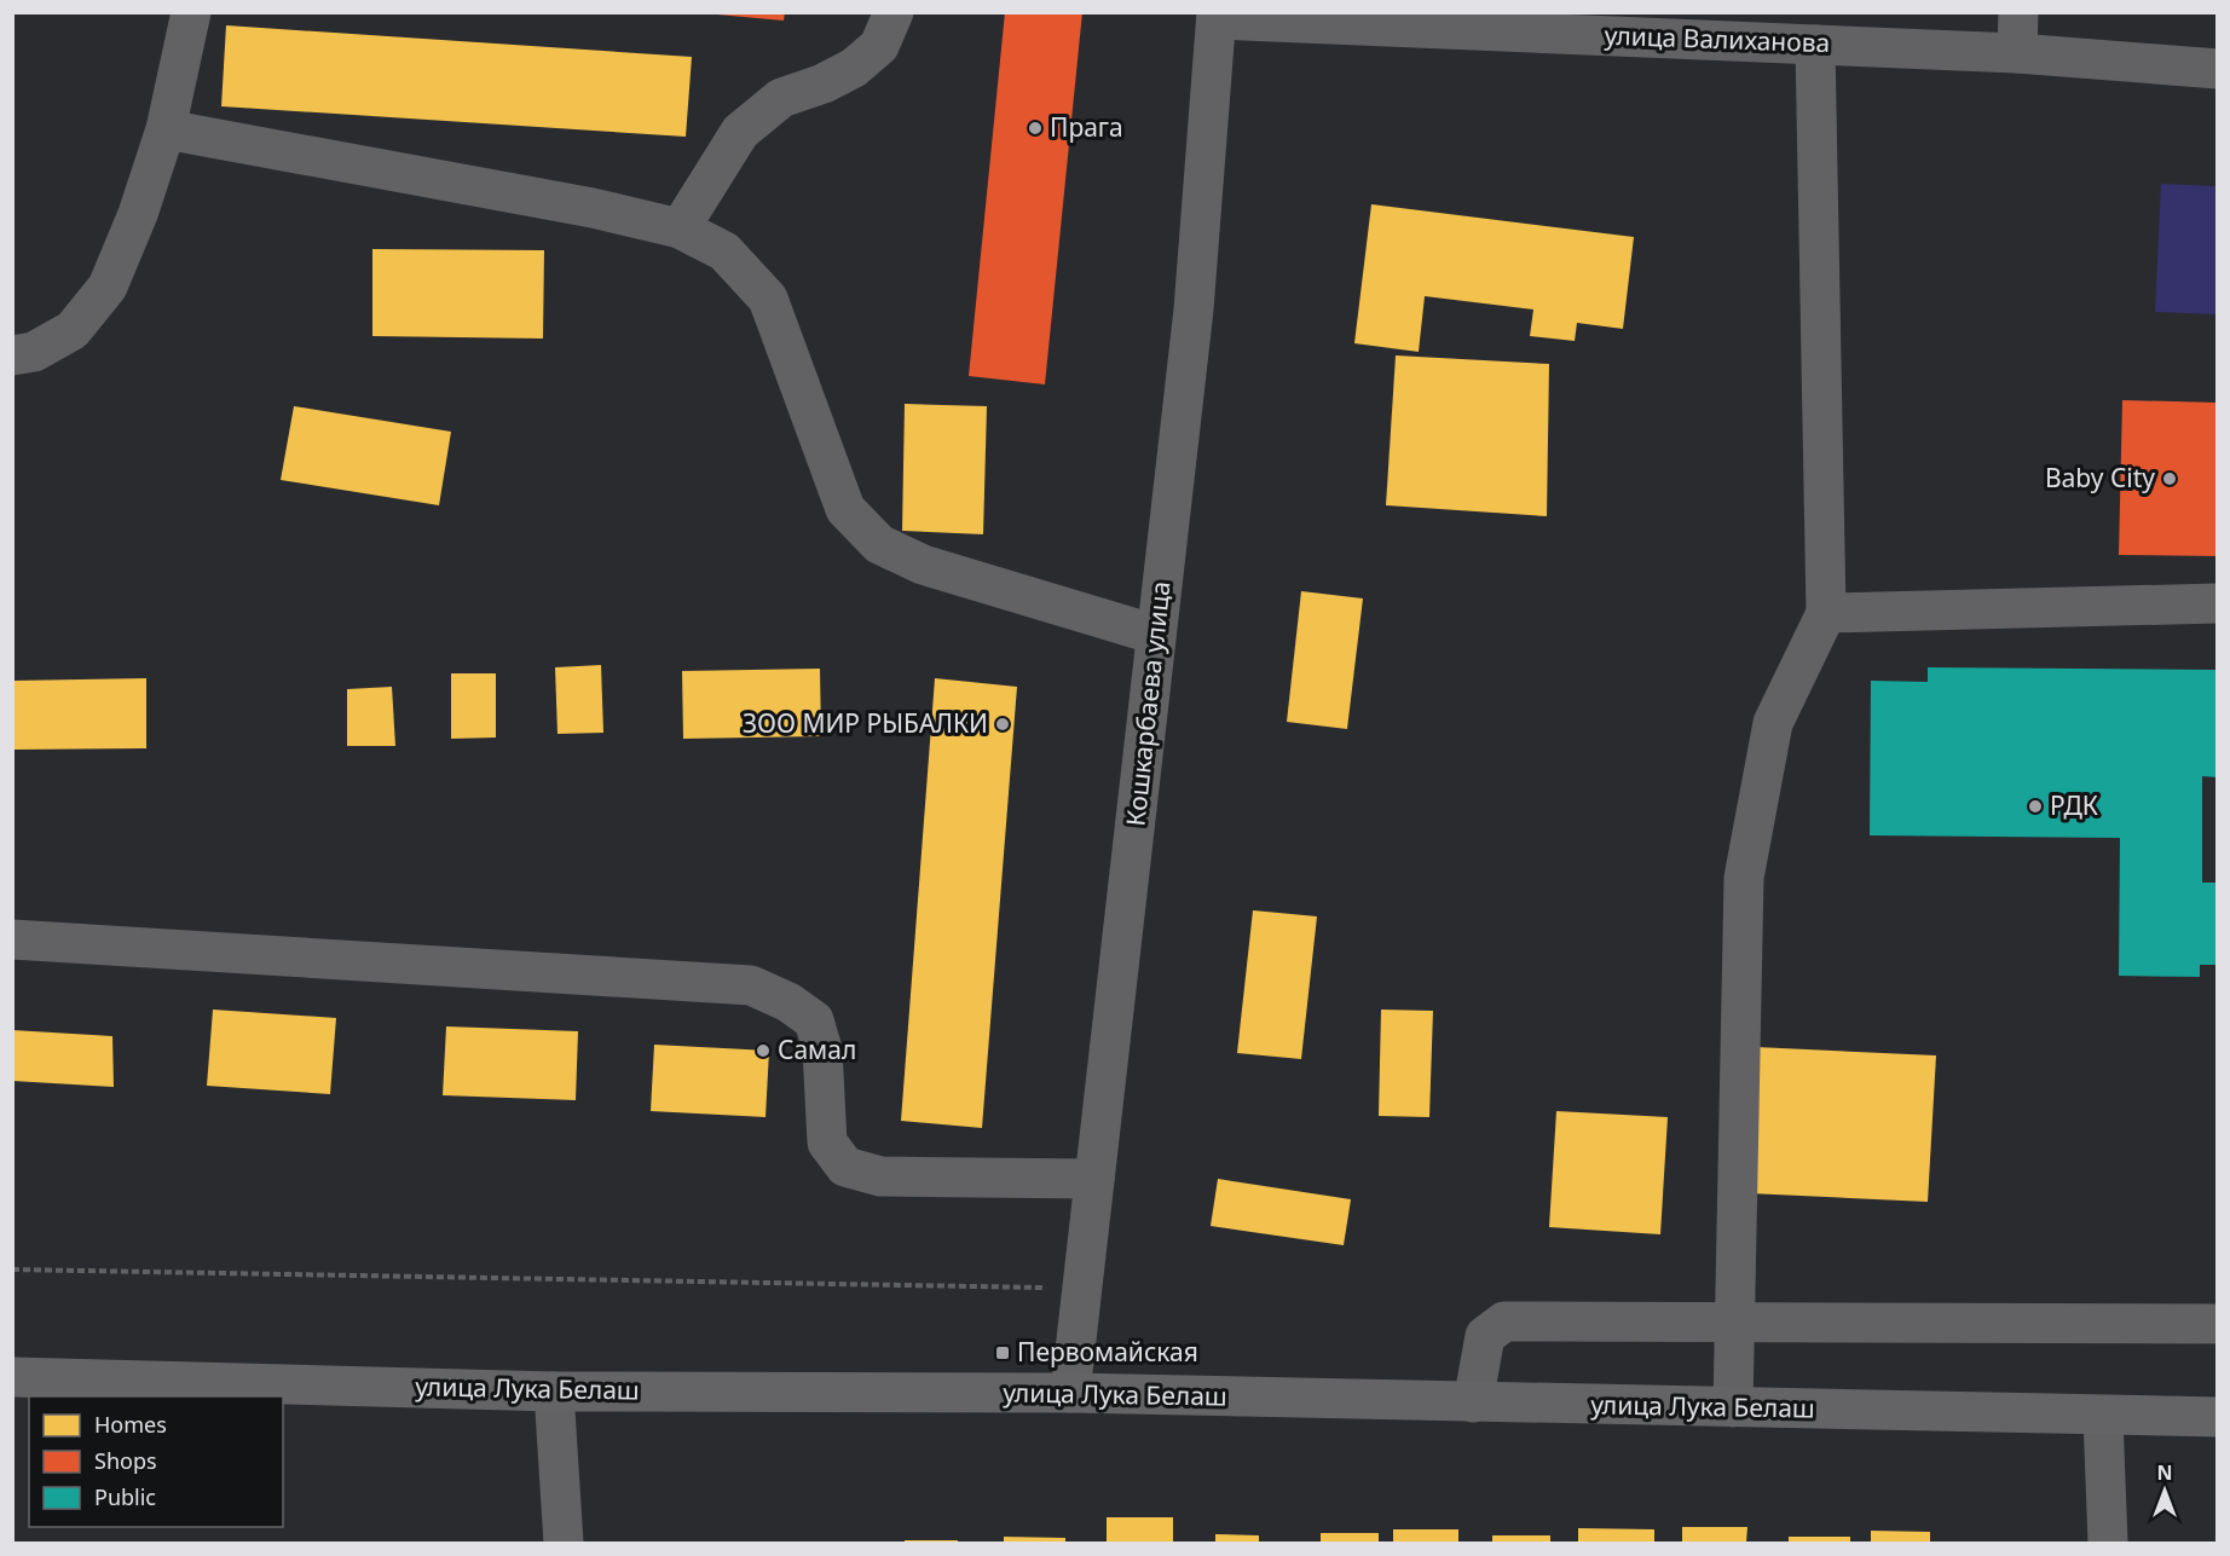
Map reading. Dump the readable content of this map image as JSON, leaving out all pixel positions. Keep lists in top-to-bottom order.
{
  "streets": {
    "main road": ["улица Лука Белаш"],
    "street": ["улица Валиханова", "Кошкарбаева улица"]
  },
  "crossings": [
    ["улица Валиханова", "Кошкарбаева улица"],
    ["Кошкарбаева улица", "улица Лука Белаш"]
  ],
  "places": {
    "other": [
      "Прага",
      "Baby City",
      "ЗОО МИР РЫБАЛКИ",
      "РДК",
      "Самал"
    ],
    "transit": ["Первомайская"]
  },
  "legend": ["Homes", "Shops", "Public"],
  "north": "top"
}
